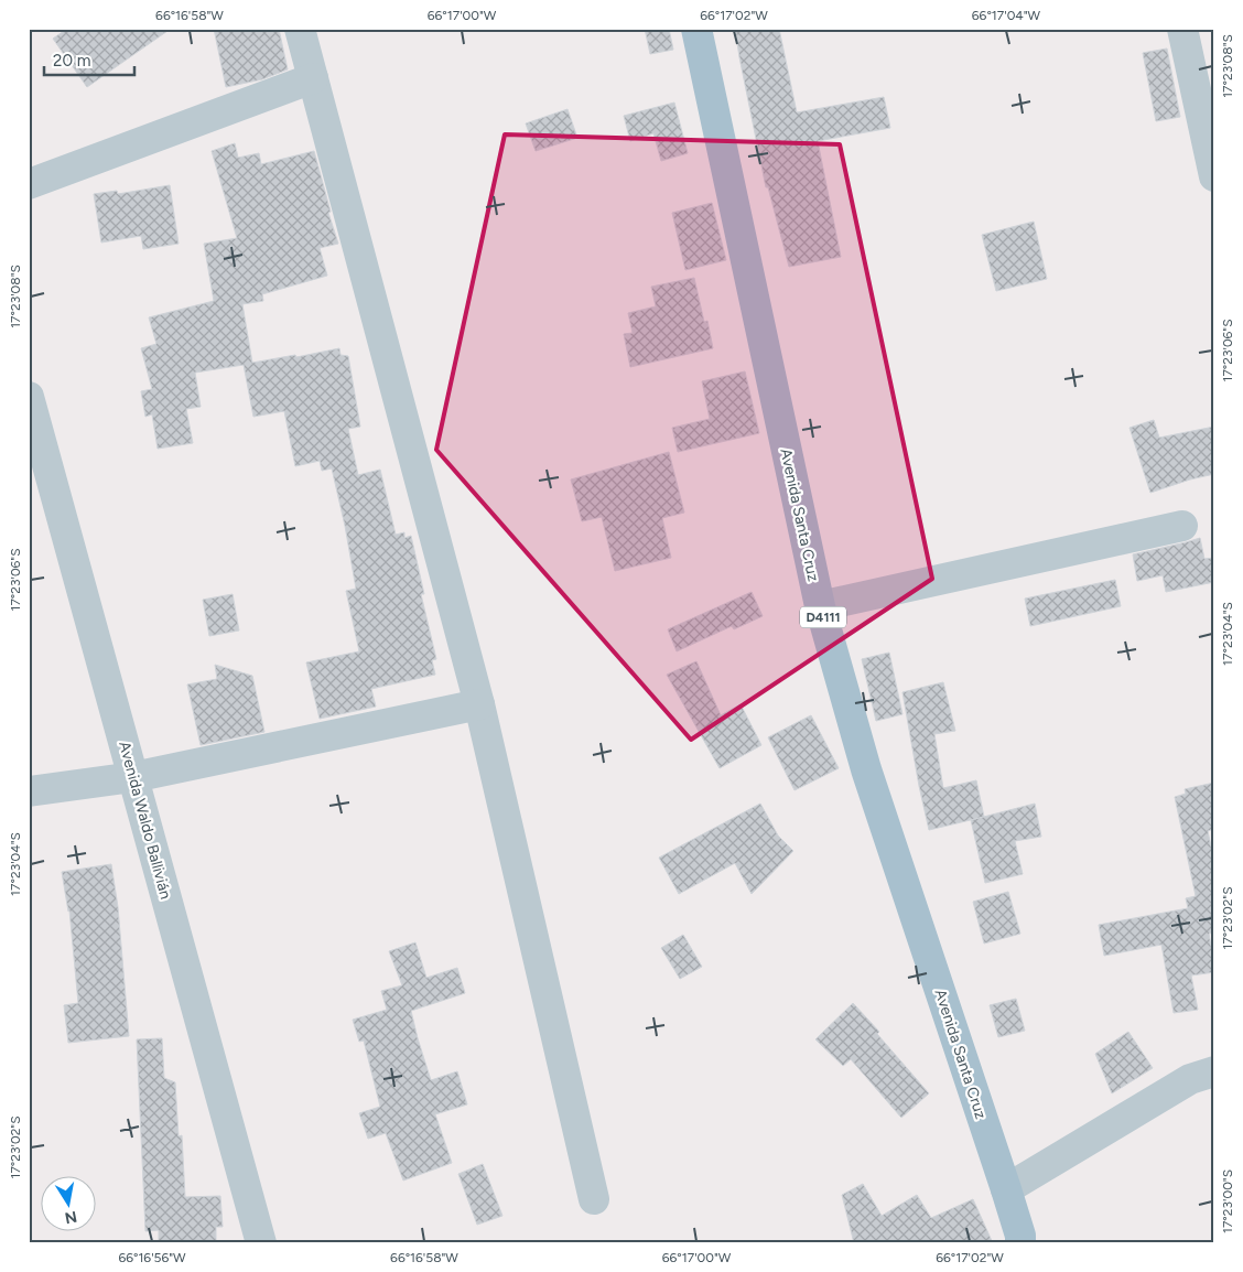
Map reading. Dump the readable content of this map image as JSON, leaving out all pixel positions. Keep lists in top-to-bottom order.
{
  "streets": {
    "main road": ["Avenida Santa Cruz", "D4111"],
    "street": ["Avenida Waldo Ballivián"]
  },
  "scale_bar": "20 m",
  "north": "bottom",
  "coordinates": [
    "66°16'58\"W",
    "66°17'00\"W",
    "66°17'02\"W",
    "66°17'04\"W",
    "17°23'08\"S",
    "17°23'06\"S",
    "17°23'04\"S",
    "17°23'02\"S",
    "17°23'00\"S",
    "66°16'56\"W"
  ]
}
